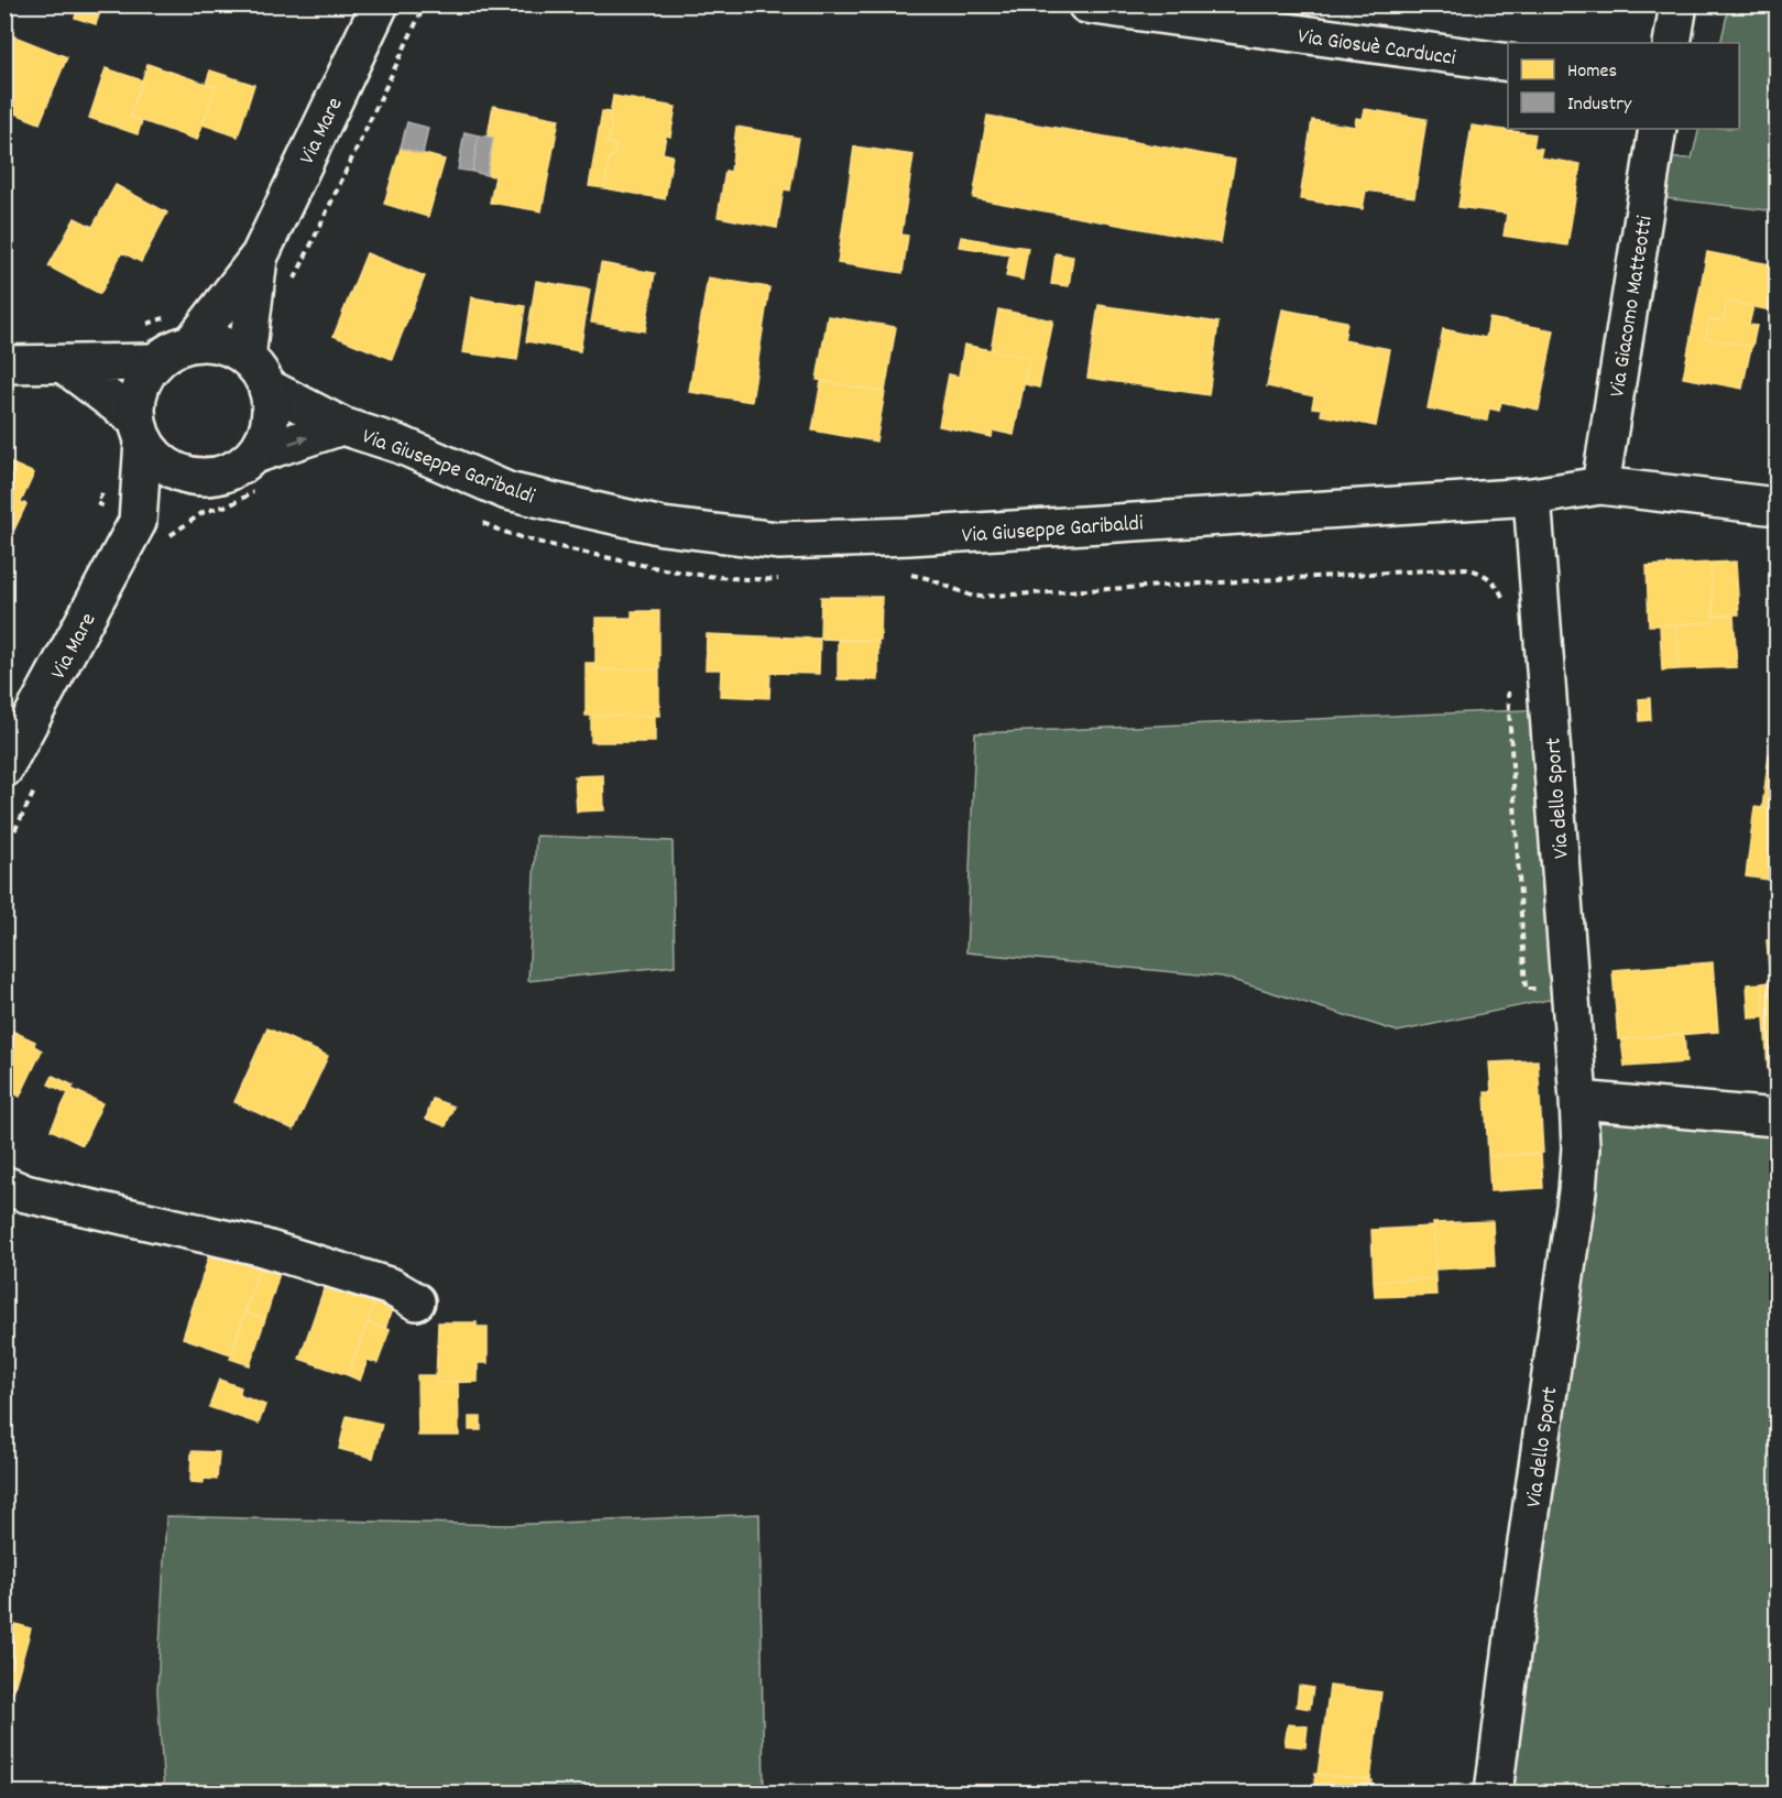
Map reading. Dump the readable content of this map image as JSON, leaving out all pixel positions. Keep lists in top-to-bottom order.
{
  "streets": {
    "street": [
      "Via Giosuè Carducci",
      "Via Mare",
      "Via Giacomo Matteotti",
      "Via Giuseppe Garibaldi",
      "Via dello Sport"
    ]
  },
  "crossings": [
    ["Via Mare", "Via Giuseppe Garibaldi"],
    ["Via Giacomo Matteotti", "Via Giuseppe Garibaldi"],
    ["Via Giuseppe Garibaldi", "Via dello Sport"]
  ],
  "legend": ["Homes", "Industry"]
}
